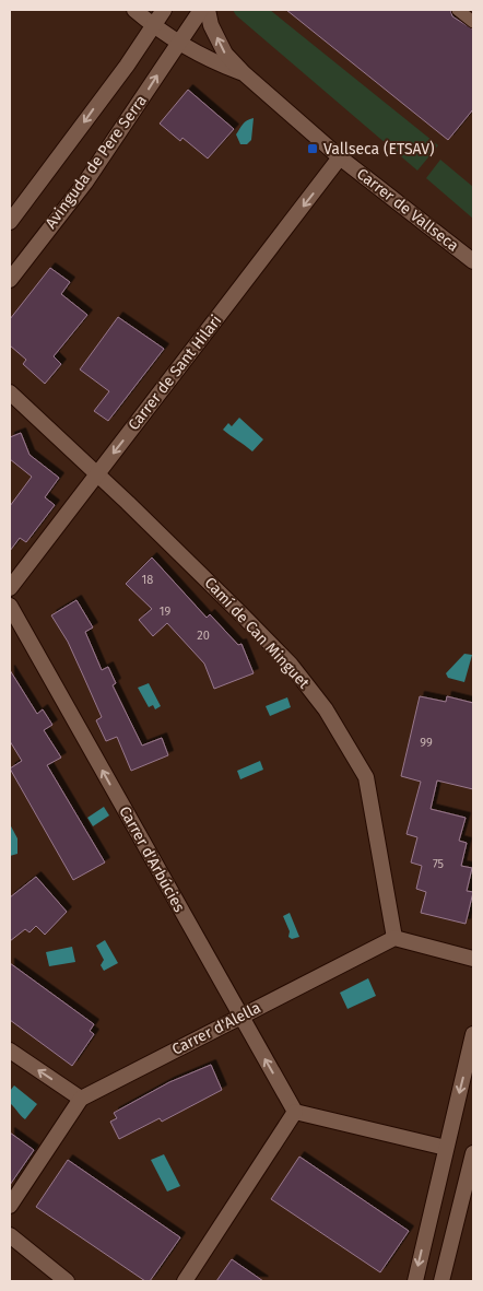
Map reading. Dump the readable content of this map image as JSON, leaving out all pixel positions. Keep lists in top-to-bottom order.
{
  "streets": {
    "street": [
      "Avinguda de Pere Serra",
      "Carrer de Vallseca",
      "Carrer de Sant Hilari",
      "Camí de Can Minguet",
      "Carrer d'Arbúcies",
      "Carrer d'Alella"
    ]
  },
  "crossings": [
    ["Avinguda de Pere Serra", "Carrer de Vallseca"],
    ["Carrer de Vallseca", "Carrer de Sant Hilari"],
    ["Carrer de Sant Hilari", "Camí de Can Minguet"],
    ["Camí de Can Minguet", "Carrer d'Alella"],
    ["Carrer d'Arbúcies", "Carrer d'Alella"]
  ],
  "one_way": ["Carrer de Sant Hilari", "Carrer d'Arbúcies"],
  "places": {
    "transit": ["Vallseca (ETSAV)"]
  },
  "house_numbers": [
    "18",
    "19",
    "20",
    "99",
    "75"
  ]
}
